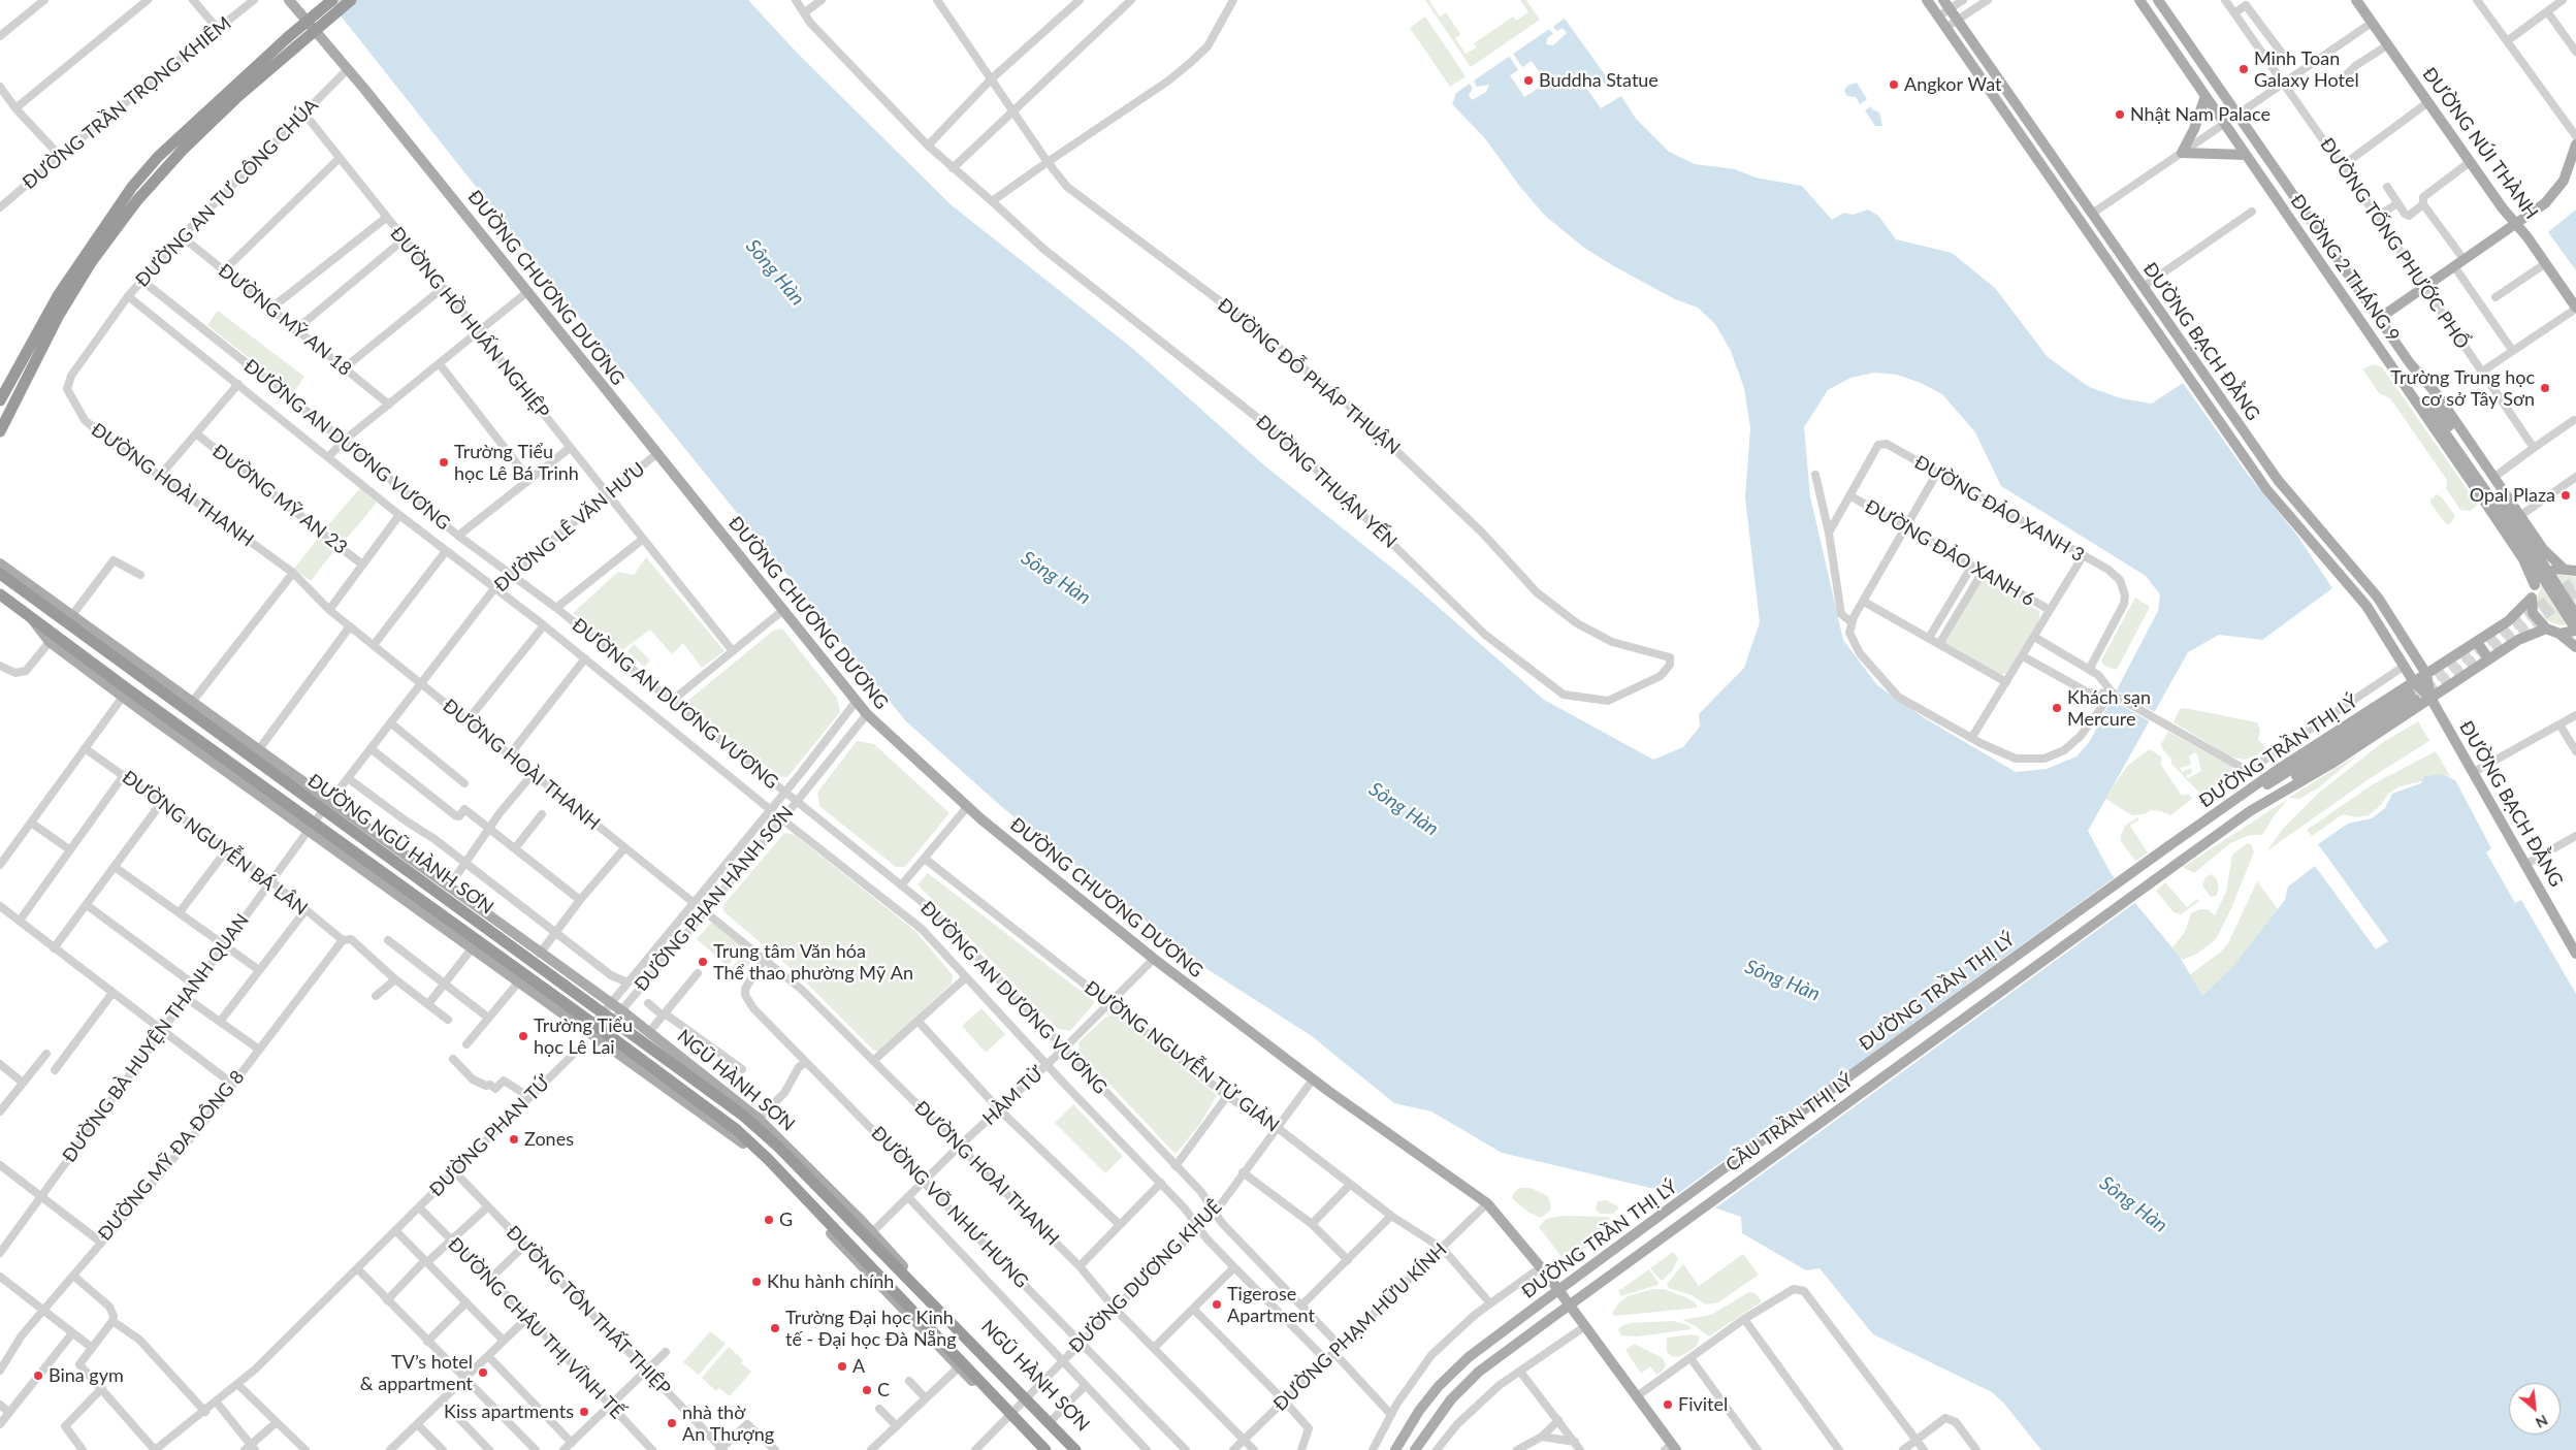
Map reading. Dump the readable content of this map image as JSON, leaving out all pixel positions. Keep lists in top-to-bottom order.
{
  "streets": {
    "highway": ["ĐƯỜNG NGŨ HÀNH SƠN", "NGŨ HÀNH SƠN"],
    "main road": [
      "ĐƯỜNG NÚI THÀNH",
      "ĐƯỜNG 2 THÁNG 9",
      "ĐƯỜNG CHƯƠNG DƯƠNG",
      "ĐƯỜNG BẠCH ĐẰNG",
      "ĐƯỜNG TRẦN THỊ LÝ",
      "CẦU TRẦN THỊ LÝ"
    ],
    "street": [
      "ĐƯỜNG TRẦN TRỌNG KHIÊM",
      "ĐƯỜNG AN TƯ CÔNG CHÚA",
      "ĐƯỜNG TỐNG PHƯỚC PHỔ",
      "ĐƯỜNG MỸ AN 18",
      "ĐƯỜNG HỒ HUẤN NGHIỆP",
      "ĐƯỜNG ĐỖ PHÁP THUẬN",
      "ĐƯỜNG AN DƯƠNG VƯƠNG",
      "ĐƯỜNG THUẬN YẾN",
      "ĐƯỜNG HOÀI THANH",
      "ĐƯỜNG MỸ AN 23",
      "ĐƯỜNG ĐẢO XANH 3",
      "ĐƯỜNG LÊ VĂN HƯU",
      "ĐƯỜNG ĐẢO XANH 6",
      "ĐƯỜNG NGUYỄN BÁ LÂN",
      "ĐƯỜNG PHAN HÀNH SƠN",
      "ĐƯỜNG BÀ HUYỆN THANH QUAN",
      "ĐƯỜNG NGUYỄN TỬ GIẢN",
      "HÀM TỬ",
      "ĐƯỜNG PHAN TỨ",
      "ĐƯỜNG MỸ ĐA ĐÔNG 8",
      "ĐƯỜNG VÕ NHƯ HƯNG",
      "ĐƯỜNG DƯƠNG KHUÊ",
      "ĐƯỜNG TÔN THẤT THIỆP",
      "ĐƯỜNG PHẠM HỮU KÍNH",
      "ĐƯỜNG CHÂU THỊ VĨNH TẾ"
    ]
  },
  "crossings": [
    ["ĐƯỜNG AN TƯ CÔNG CHÚA", "ĐƯỜNG CHƯƠNG DƯƠNG"],
    ["ĐƯỜNG AN TƯ CÔNG CHÚA", "ĐƯỜNG MỸ AN 18"],
    ["ĐƯỜNG AN TƯ CÔNG CHÚA", "ĐƯỜNG HỒ HUẤN NGHIỆP"],
    ["ĐƯỜNG AN TƯ CÔNG CHÚA", "ĐƯỜNG AN DƯƠNG VƯƠNG"],
    ["ĐƯỜNG AN TƯ CÔNG CHÚA", "ĐƯỜNG HOÀI THANH"],
    ["ĐƯỜNG CHƯƠNG DƯƠNG", "ĐƯỜNG LÊ VĂN HƯU"],
    ["ĐƯỜNG CHƯƠNG DƯƠNG", "ĐƯỜNG PHAN HÀNH SƠN"],
    ["ĐƯỜNG CHƯƠNG DƯƠNG", "HÀM TỬ"],
    ["ĐƯỜNG CHƯƠNG DƯƠNG", "ĐƯỜNG DƯƠNG KHUÊ"],
    ["ĐƯỜNG CHƯƠNG DƯƠNG", "ĐƯỜNG PHẠM HỮU KÍNH"],
    ["ĐƯỜNG HỒ HUẤN NGHIỆP", "ĐƯỜNG LÊ VĂN HƯU"],
    ["ĐƯỜNG BẠCH ĐẰNG", "ĐƯỜNG TRẦN THỊ LÝ"],
    ["ĐƯỜNG ĐỖ PHÁP THUẬN", "ĐƯỜNG THUẬN YẾN"],
    ["ĐƯỜNG AN DƯƠNG VƯƠNG", "ĐƯỜNG LÊ VĂN HƯU"],
    ["ĐƯỜNG AN DƯƠNG VƯƠNG", "ĐƯỜNG PHAN HÀNH SƠN"],
    ["ĐƯỜNG AN DƯƠNG VƯƠNG", "HÀM TỬ"],
    ["ĐƯỜNG AN DƯƠNG VƯƠNG", "ĐƯỜNG DƯƠNG KHUÊ"],
    ["ĐƯỜNG AN DƯƠNG VƯƠNG", "ĐƯỜNG PHẠM HỮU KÍNH"],
    ["ĐƯỜNG HOÀI THANH", "ĐƯỜNG LÊ VĂN HƯU"],
    ["ĐƯỜNG HOÀI THANH", "ĐƯỜNG PHAN HÀNH SƠN"],
    ["ĐƯỜNG HOÀI THANH", "HÀM TỬ"],
    ["ĐƯỜNG HOÀI THANH", "ĐƯỜNG VÕ NHƯ HƯNG"],
    ["ĐƯỜNG HOÀI THANH", "ĐƯỜNG DƯƠNG KHUÊ"],
    ["ĐƯỜNG HOÀI THANH", "ĐƯỜNG PHẠM HỮU KÍNH"],
    ["ĐƯỜNG ĐẢO XANH 3", "ĐƯỜNG ĐẢO XANH 6"],
    ["ĐƯỜNG LÊ VĂN HƯU", "ĐƯỜNG NGŨ HÀNH SƠN"],
    ["ĐƯỜNG LÊ VĂN HƯU", "ĐƯỜNG PHAN HÀNH SƠN"],
    ["ĐƯỜNG LÊ VĂN HƯU", "ĐƯỜNG BÀ HUYỆN THANH QUAN"],
    ["ĐƯỜNG TRẦN THỊ LÝ", "CẦU TRẦN THỊ LÝ"],
    ["ĐƯỜNG NGUYỄN BÁ LÂN", "ĐƯỜNG BÀ HUYỆN THANH QUAN"],
    ["ĐƯỜNG NGUYỄN BÁ LÂN", "ĐƯỜNG MỸ ĐA ĐÔNG 8"],
    ["ĐƯỜNG NGŨ HÀNH SƠN", "ĐƯỜNG PHAN HÀNH SƠN"],
    ["ĐƯỜNG NGŨ HÀNH SƠN", "ĐƯỜNG BÀ HUYỆN THANH QUAN"],
    ["ĐƯỜNG NGŨ HÀNH SƠN", "NGŨ HÀNH SƠN"],
    ["ĐƯỜNG NGŨ HÀNH SƠN", "ĐƯỜNG PHAN TỨ"],
    ["ĐƯỜNG PHAN HÀNH SƠN", "NGŨ HÀNH SƠN"],
    ["ĐƯỜNG PHAN HÀNH SƠN", "ĐƯỜNG PHAN TỨ"],
    ["ĐƯỜNG NGUYỄN TỬ GIẢN", "HÀM TỬ"],
    ["ĐƯỜNG NGUYỄN TỬ GIẢN", "ĐƯỜNG DƯƠNG KHUÊ"],
    ["ĐƯỜNG NGUYỄN TỬ GIẢN", "ĐƯỜNG PHẠM HỮU KÍNH"],
    ["NGŨ HÀNH SƠN", "HÀM TỬ"],
    ["NGŨ HÀNH SƠN", "ĐƯỜNG PHAN TỨ"],
    ["NGŨ HÀNH SƠN", "ĐƯỜNG DƯƠNG KHUÊ"],
    ["HÀM TỬ", "ĐƯỜNG VÕ NHƯ HƯNG"],
    ["ĐƯỜNG PHAN TỨ", "ĐƯỜNG TÔN THẤT THIỆP"],
    ["ĐƯỜNG PHAN TỨ", "ĐƯỜNG CHÂU THỊ VĨNH TẾ"],
    ["ĐƯỜNG VÕ NHƯ HƯNG", "ĐƯỜNG DƯƠNG KHUÊ"]
  ],
  "water": ["Sông Hàn"],
  "places": [
    "Minh Toan Galaxy Hotel",
    "Buddha Statue",
    "Angkor Wat",
    "Nhật Nam Palace",
    "Trường Trung học cơ sở Tây Sơn",
    "Trường Tiểu học Lê Bá Trinh",
    "Opal Plaza",
    "Khách sạn Mercure",
    "Trung tâm Văn hóa Thể thao phường Mỹ An",
    "Trường Tiểu học Lê Lai",
    "Zones",
    "G",
    "Khu hành chính",
    "Tigerose Apartment",
    "Trường Đại học Kinh tế - Đại học Đà Nẵng",
    "A",
    "TV’s hotel & appartment",
    "Bina gym",
    "C",
    "Fivitel",
    "Kiss apartments",
    "nhà thờ An Thượng"
  ],
  "north": "bottom right"
}
